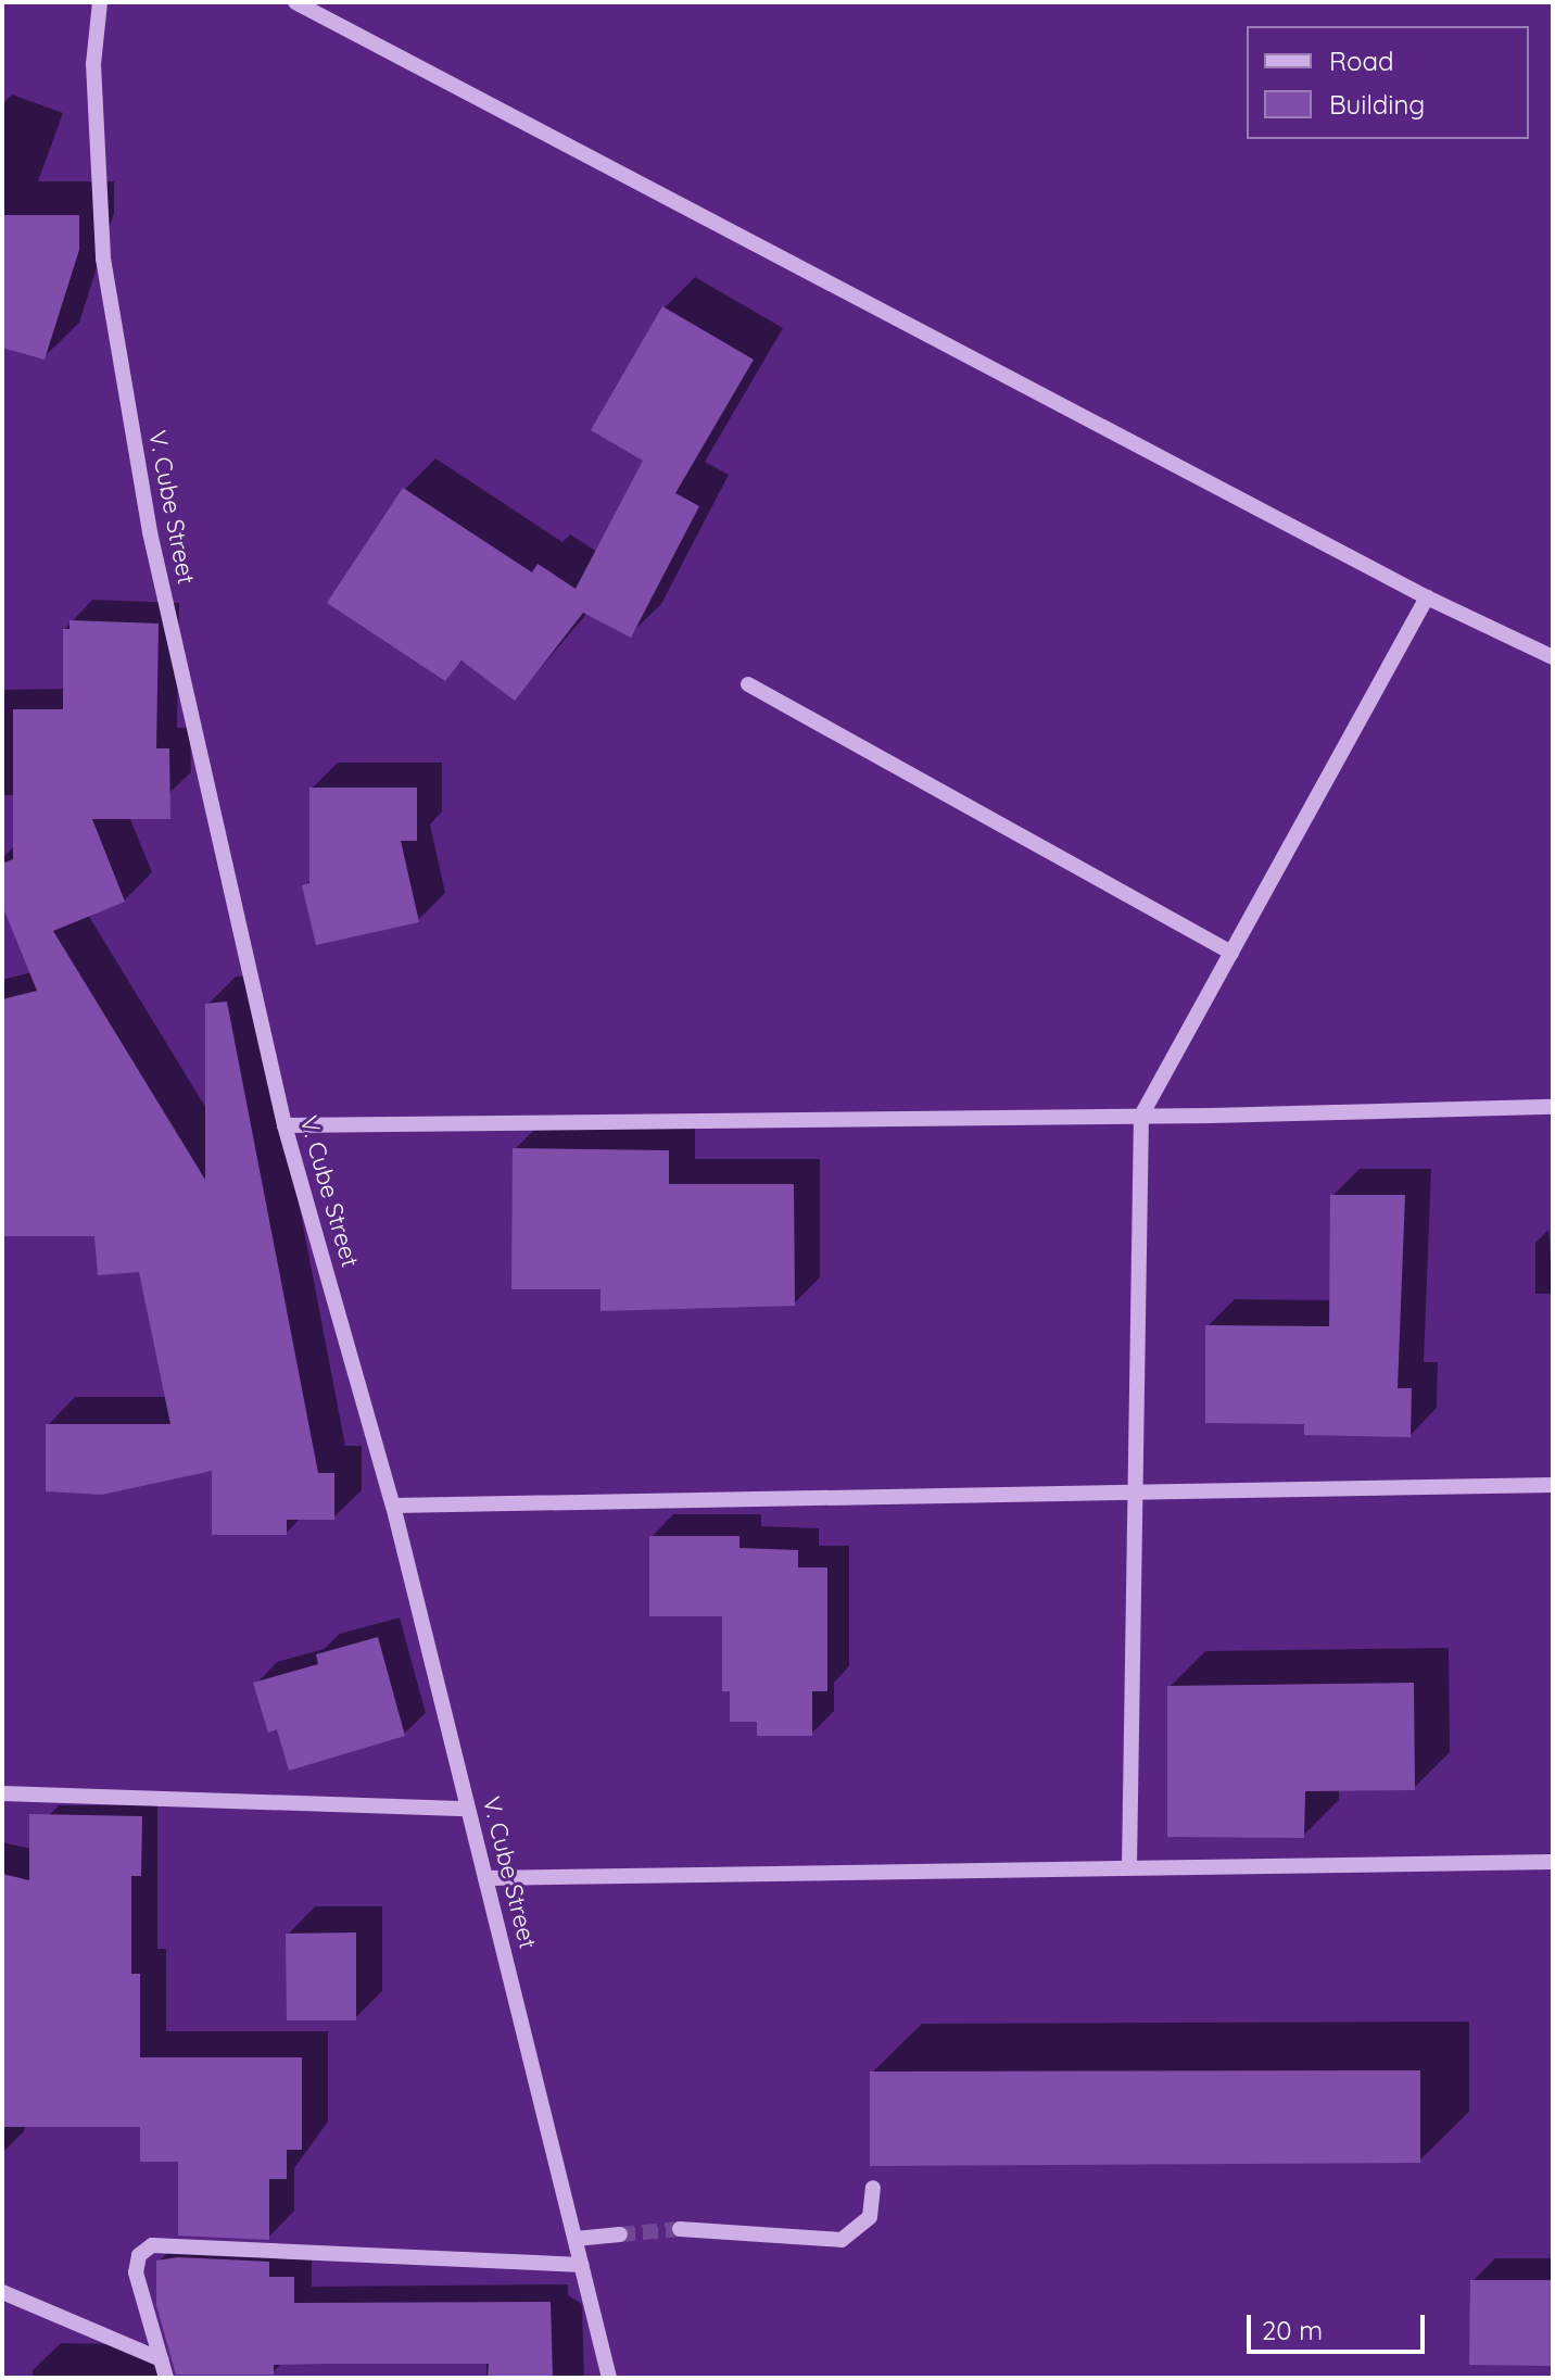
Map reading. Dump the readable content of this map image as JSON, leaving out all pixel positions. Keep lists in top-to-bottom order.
{
  "streets": {
    "street": ["V. Cube Street"]
  },
  "legend": ["Road", "Building"],
  "scale_bar": "20 m"
}
